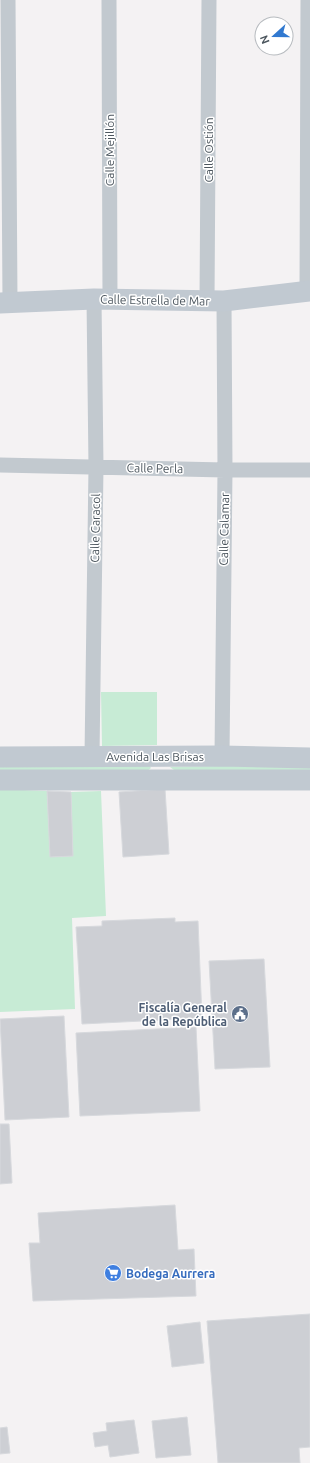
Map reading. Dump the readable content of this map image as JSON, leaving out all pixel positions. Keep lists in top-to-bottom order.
{
  "streets": {
    "street": [
      "Calle Mejillón",
      "Calle Ostión",
      "Calle Estrella de Mar",
      "Calle Perla",
      "Calle Caracol",
      "Calle Calamar",
      "Avenida Las Brisas"
    ]
  },
  "crossings": [
    ["Calle Mejillón", "Calle Estrella de Mar"],
    ["Calle Mejillón", "Calle Caracol"],
    ["Calle Ostión", "Calle Estrella de Mar"],
    ["Calle Ostión", "Calle Calamar"],
    ["Calle Estrella de Mar", "Calle Caracol"],
    ["Calle Estrella de Mar", "Calle Calamar"],
    ["Calle Perla", "Calle Caracol"],
    ["Calle Perla", "Calle Calamar"],
    ["Calle Caracol", "Avenida Las Brisas"],
    ["Calle Calamar", "Avenida Las Brisas"]
  ],
  "places": {
    "public building": ["Fiscalía General de la República"],
    "supermarket": ["Bodega Aurrera"]
  },
  "north": "left"
}
